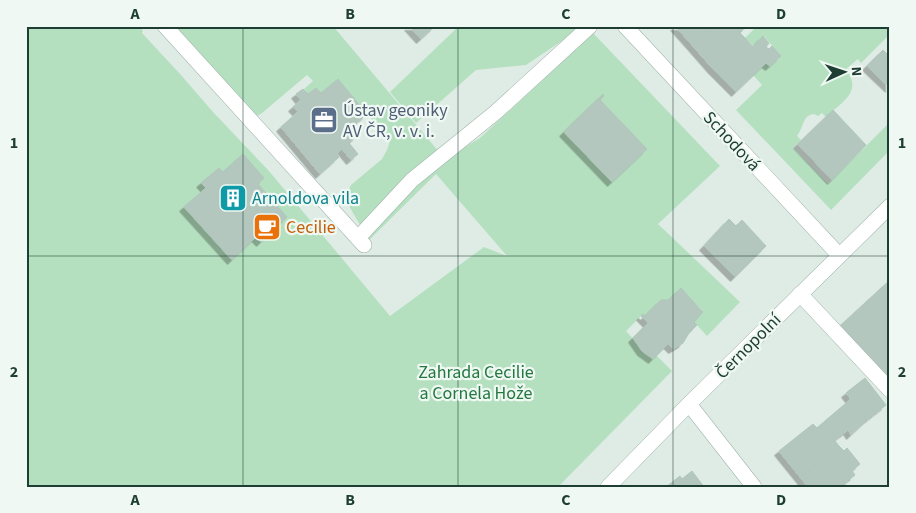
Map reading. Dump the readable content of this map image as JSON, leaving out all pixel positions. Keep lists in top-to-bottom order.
{
  "streets": {
    "street": ["Schodová", "Černopolní"]
  },
  "crossings": [
    ["Schodová", "Černopolní"]
  ],
  "parks": ["Zahrada Cecilie a Cornela Hože"],
  "places": {
    "office": ["Ústav geoniky AV ČR, v. v. i."],
    "building": ["Arnoldova vila"],
    "cafe": ["Cecilie"]
  },
  "north": "right",
  "grid": {
    "columns": [
      "A",
      "B",
      "C",
      "D"
    ],
    "rows": ["1", "2"]
  }
}
